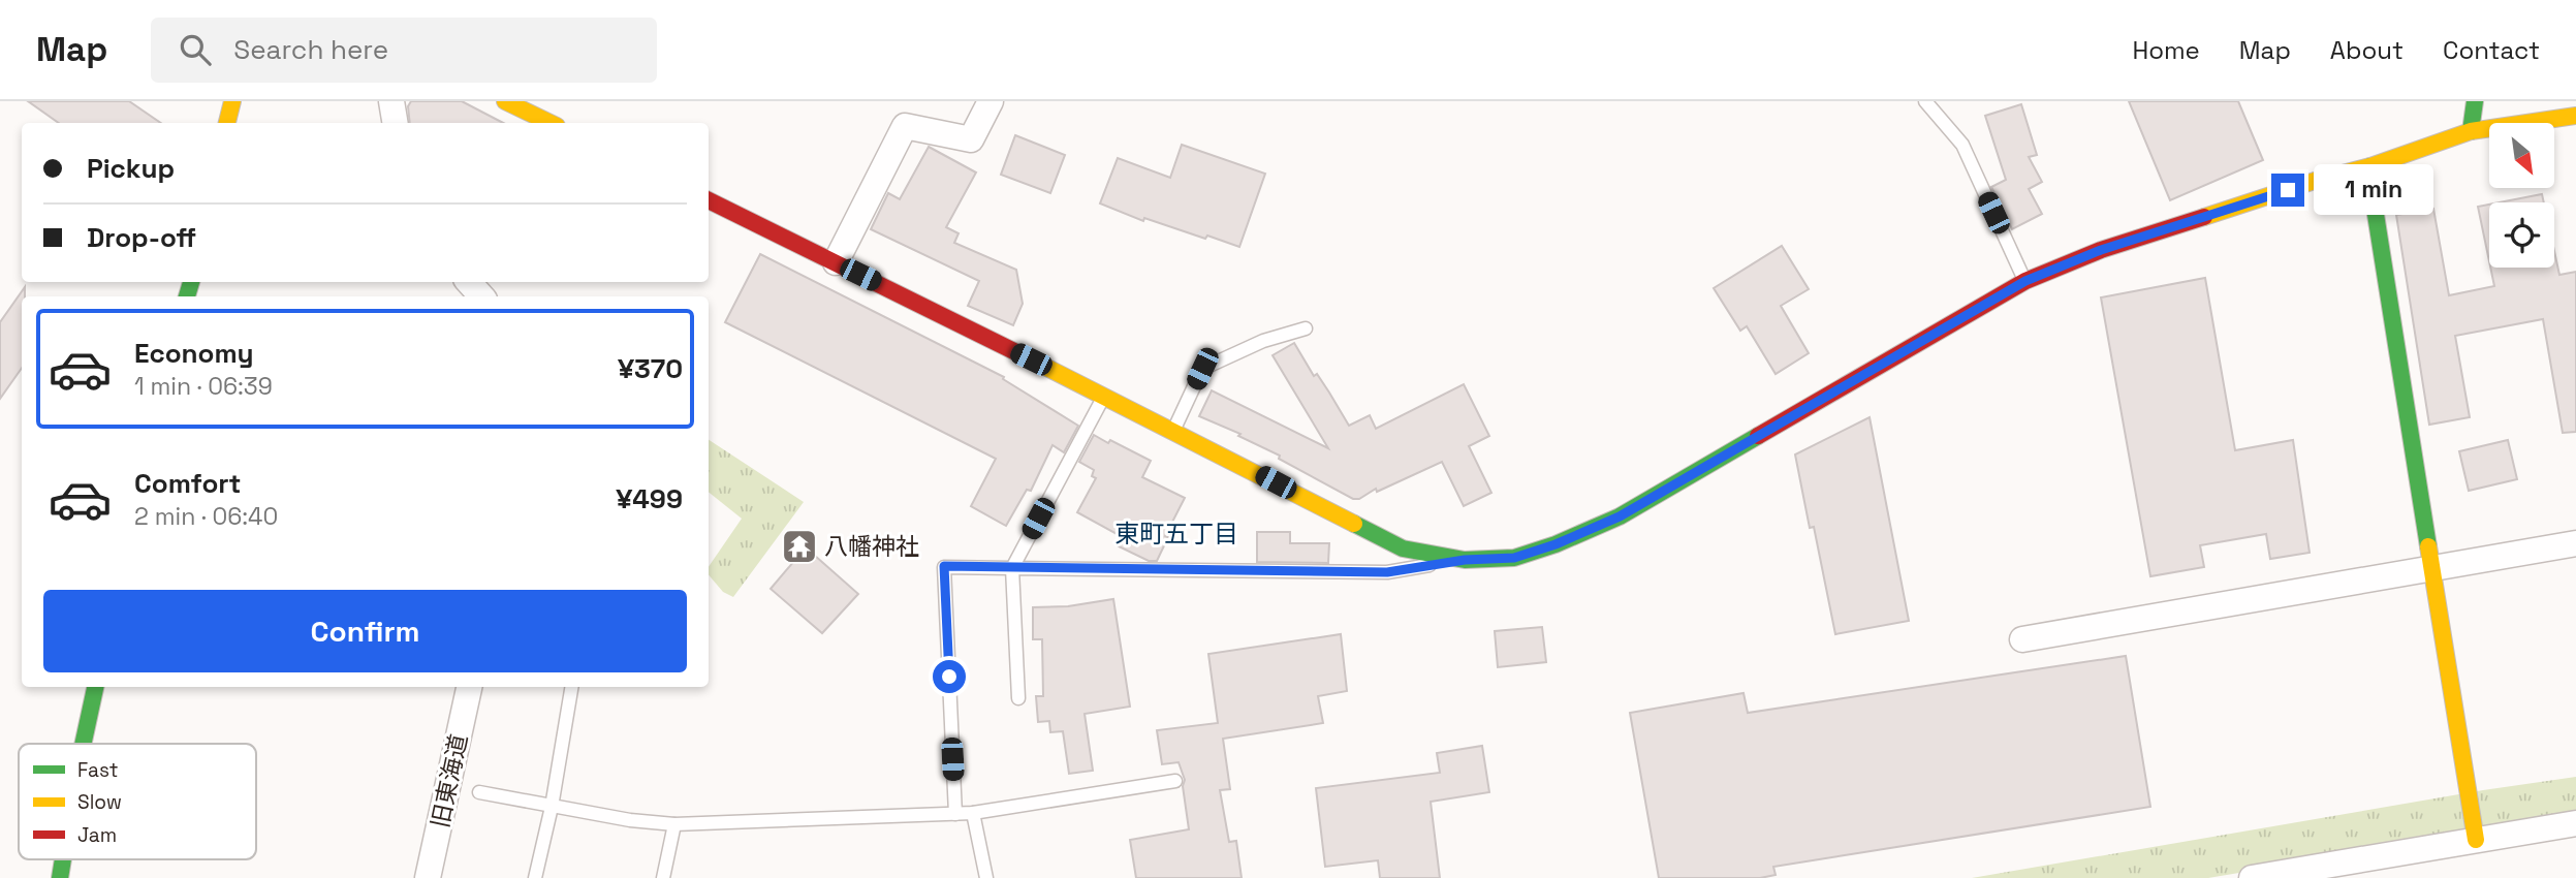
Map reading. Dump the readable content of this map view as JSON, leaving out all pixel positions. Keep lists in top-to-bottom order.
{
  "streets": {
    "street": ["旧東海道"]
  },
  "districts": ["東町五丁目"],
  "places": {
    "temple": ["八幡神社"]
  },
  "legend": ["Fast", "Slow", "Jam"],
  "north": "bottom right",
  "page": {
    "header": "Map",
    "search": "Search here",
    "nav": [
      "Home",
      "Map",
      "About",
      "Contact"
    ],
    "banner": ["Pickup", "Drop-off"],
    "bubble": "1 min",
    "list": [
      {
        "name": "Economy",
        "note": "1 min · 06:39",
        "value": "¥370"
      },
      {
        "name": "Comfort",
        "note": "2 min · 06:40",
        "value": "¥499"
      }
    ],
    "buttons": "Confirm"
  }
}
